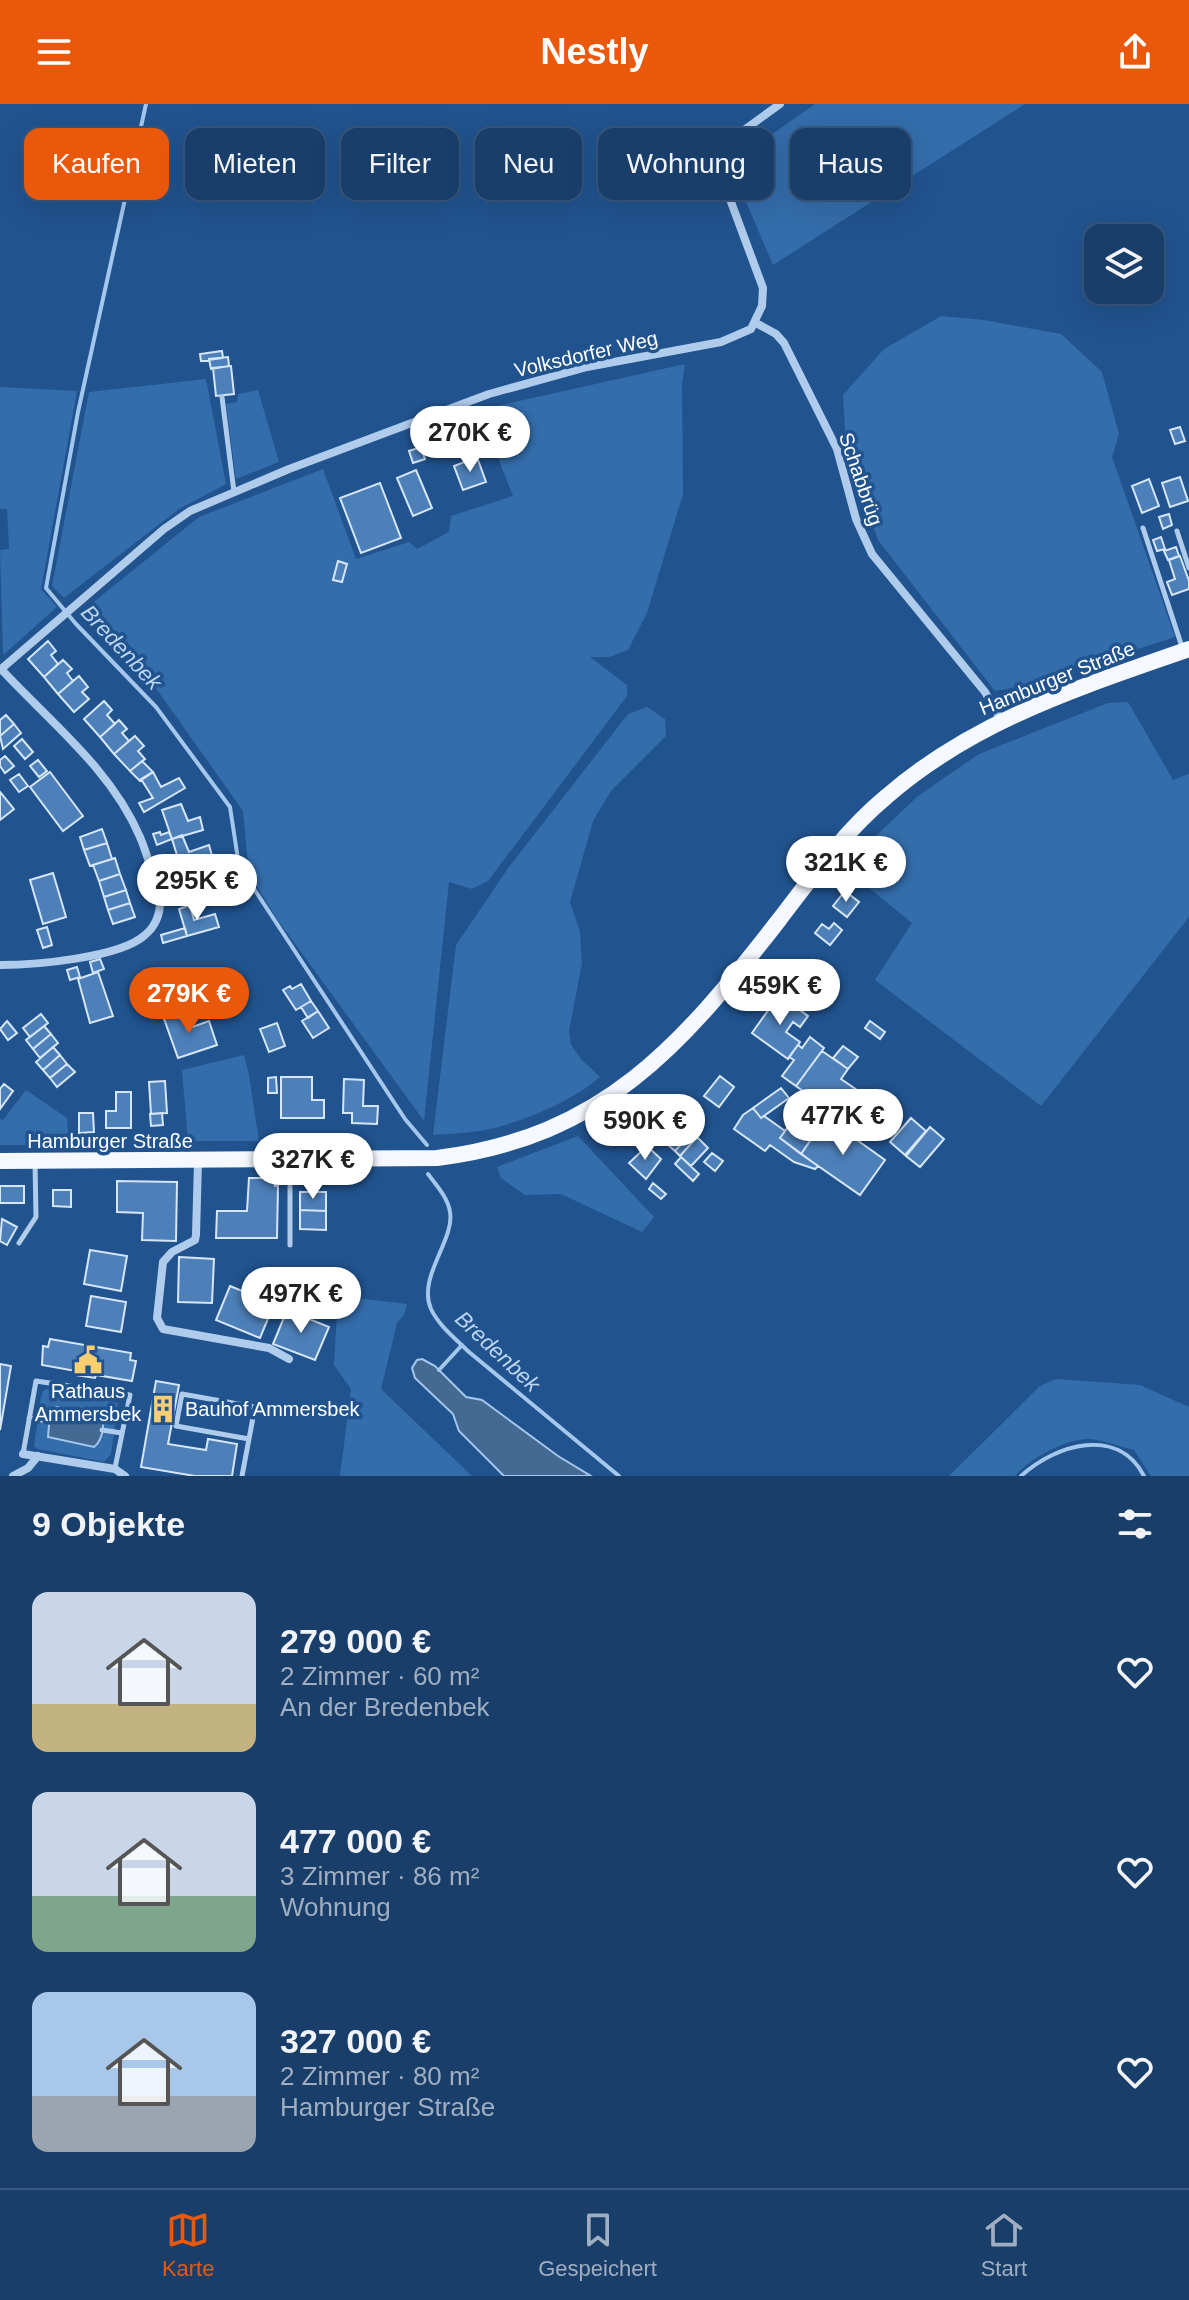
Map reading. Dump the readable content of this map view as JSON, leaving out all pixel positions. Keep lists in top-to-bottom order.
{
  "streets": {
    "main road": ["Hamburger Straße"],
    "street": ["Volksdorfer Weg", "Schabbrüg"]
  },
  "crossings": [
    ["Volksdorfer Weg", "Schabbrüg"],
    ["Schabbrüg", "Hamburger Straße"]
  ],
  "water": ["Bredenbek"],
  "places": {
    "public building": ["Rathaus Ammersbek"],
    "building": ["Bauhof Ammersbek"]
  },
  "page": {
    "header": "Nestly",
    "chip": [
      "Kaufen",
      "Mieten",
      "Filter",
      "Neu",
      "Wohnung",
      "Haus"
    ],
    "price": [
      "270K €",
      "321K €",
      "295K €",
      "459K €",
      "279K €",
      "477K €",
      "590K €",
      "327K €",
      "497K €"
    ],
    "heading": "9 Objekte",
    "list": [
      {
        "name": "279 000 €",
        "note": "2 Zimmer · 60 m² · An der Bredenbek"
      },
      {
        "name": "477 000 €",
        "note": "3 Zimmer · 86 m² · Wohnung"
      },
      {
        "name": "327 000 €",
        "note": "2 Zimmer · 80 m² · Hamburger Straße"
      }
    ],
    "tabs": ["Karte", "Gespeichert", "Start"]
  }
}
